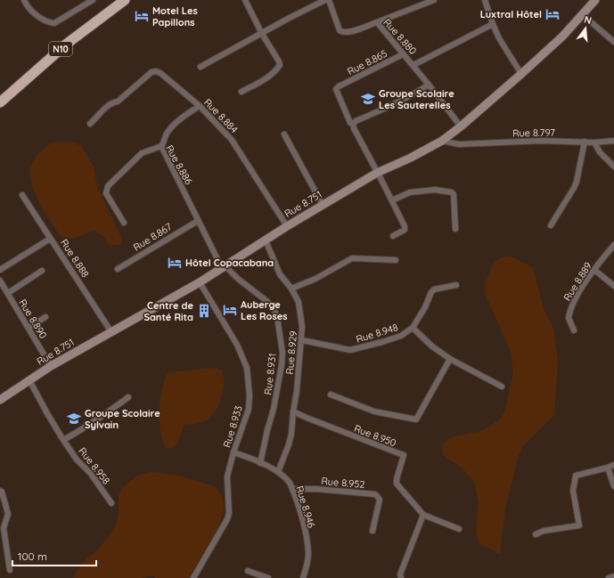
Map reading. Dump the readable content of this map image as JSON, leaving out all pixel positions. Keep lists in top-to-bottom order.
{
  "streets": {
    "highway": ["N10"],
    "main road": ["Rue 8.751"],
    "street": [
      "Rue 8.880",
      "Rue 8.865",
      "Rue 8.884",
      "Rue 8.797",
      "Rue 8.886",
      "Rue 8.867",
      "Rue 8.888",
      "Rue 8.889",
      "Rue 8.890",
      "Rue 8.948",
      "Rue 8.929",
      "Rue 8.931",
      "Rue 8.933",
      "Rue 8.950",
      "Rue 8.958",
      "Rue 8.952",
      "Rue 8.946"
    ]
  },
  "crossings": [
    ["Rue 8.880", "Rue 8.865"],
    ["Rue 8.880", "Rue 8.751"],
    ["Rue 8.884", "Rue 8.751"],
    ["Rue 8.797", "Rue 8.751"],
    ["Rue 8.886", "Rue 8.751"],
    ["Rue 8.886", "Rue 8.867"],
    ["Rue 8.886", "Rue 8.931"],
    ["Rue 8.751", "Rue 8.888"],
    ["Rue 8.751", "Rue 8.890"],
    ["Rue 8.751", "Rue 8.929"],
    ["Rue 8.751", "Rue 8.931"],
    ["Rue 8.751", "Rue 8.933"],
    ["Rue 8.751", "Rue 8.958"],
    ["Rue 8.948", "Rue 8.929"],
    ["Rue 8.929", "Rue 8.950"],
    ["Rue 8.929", "Rue 8.946"],
    ["Rue 8.931", "Rue 8.946"],
    ["Rue 8.933", "Rue 8.946"],
    ["Rue 8.952", "Rue 8.946"]
  ],
  "places": {
    "hotel": [
      "Luxtral Hôtel",
      "Motel Les Papillons",
      "Hôtel Copacabana",
      "Auberge Les Roses"
    ],
    "school or university": ["Groupe Scolaire Les Sauterelles", "Groupe Scolaire Sylvain"],
    "building": ["Centre de Santé Rita"]
  },
  "scale_bar": "100 m",
  "north": "top"
}
